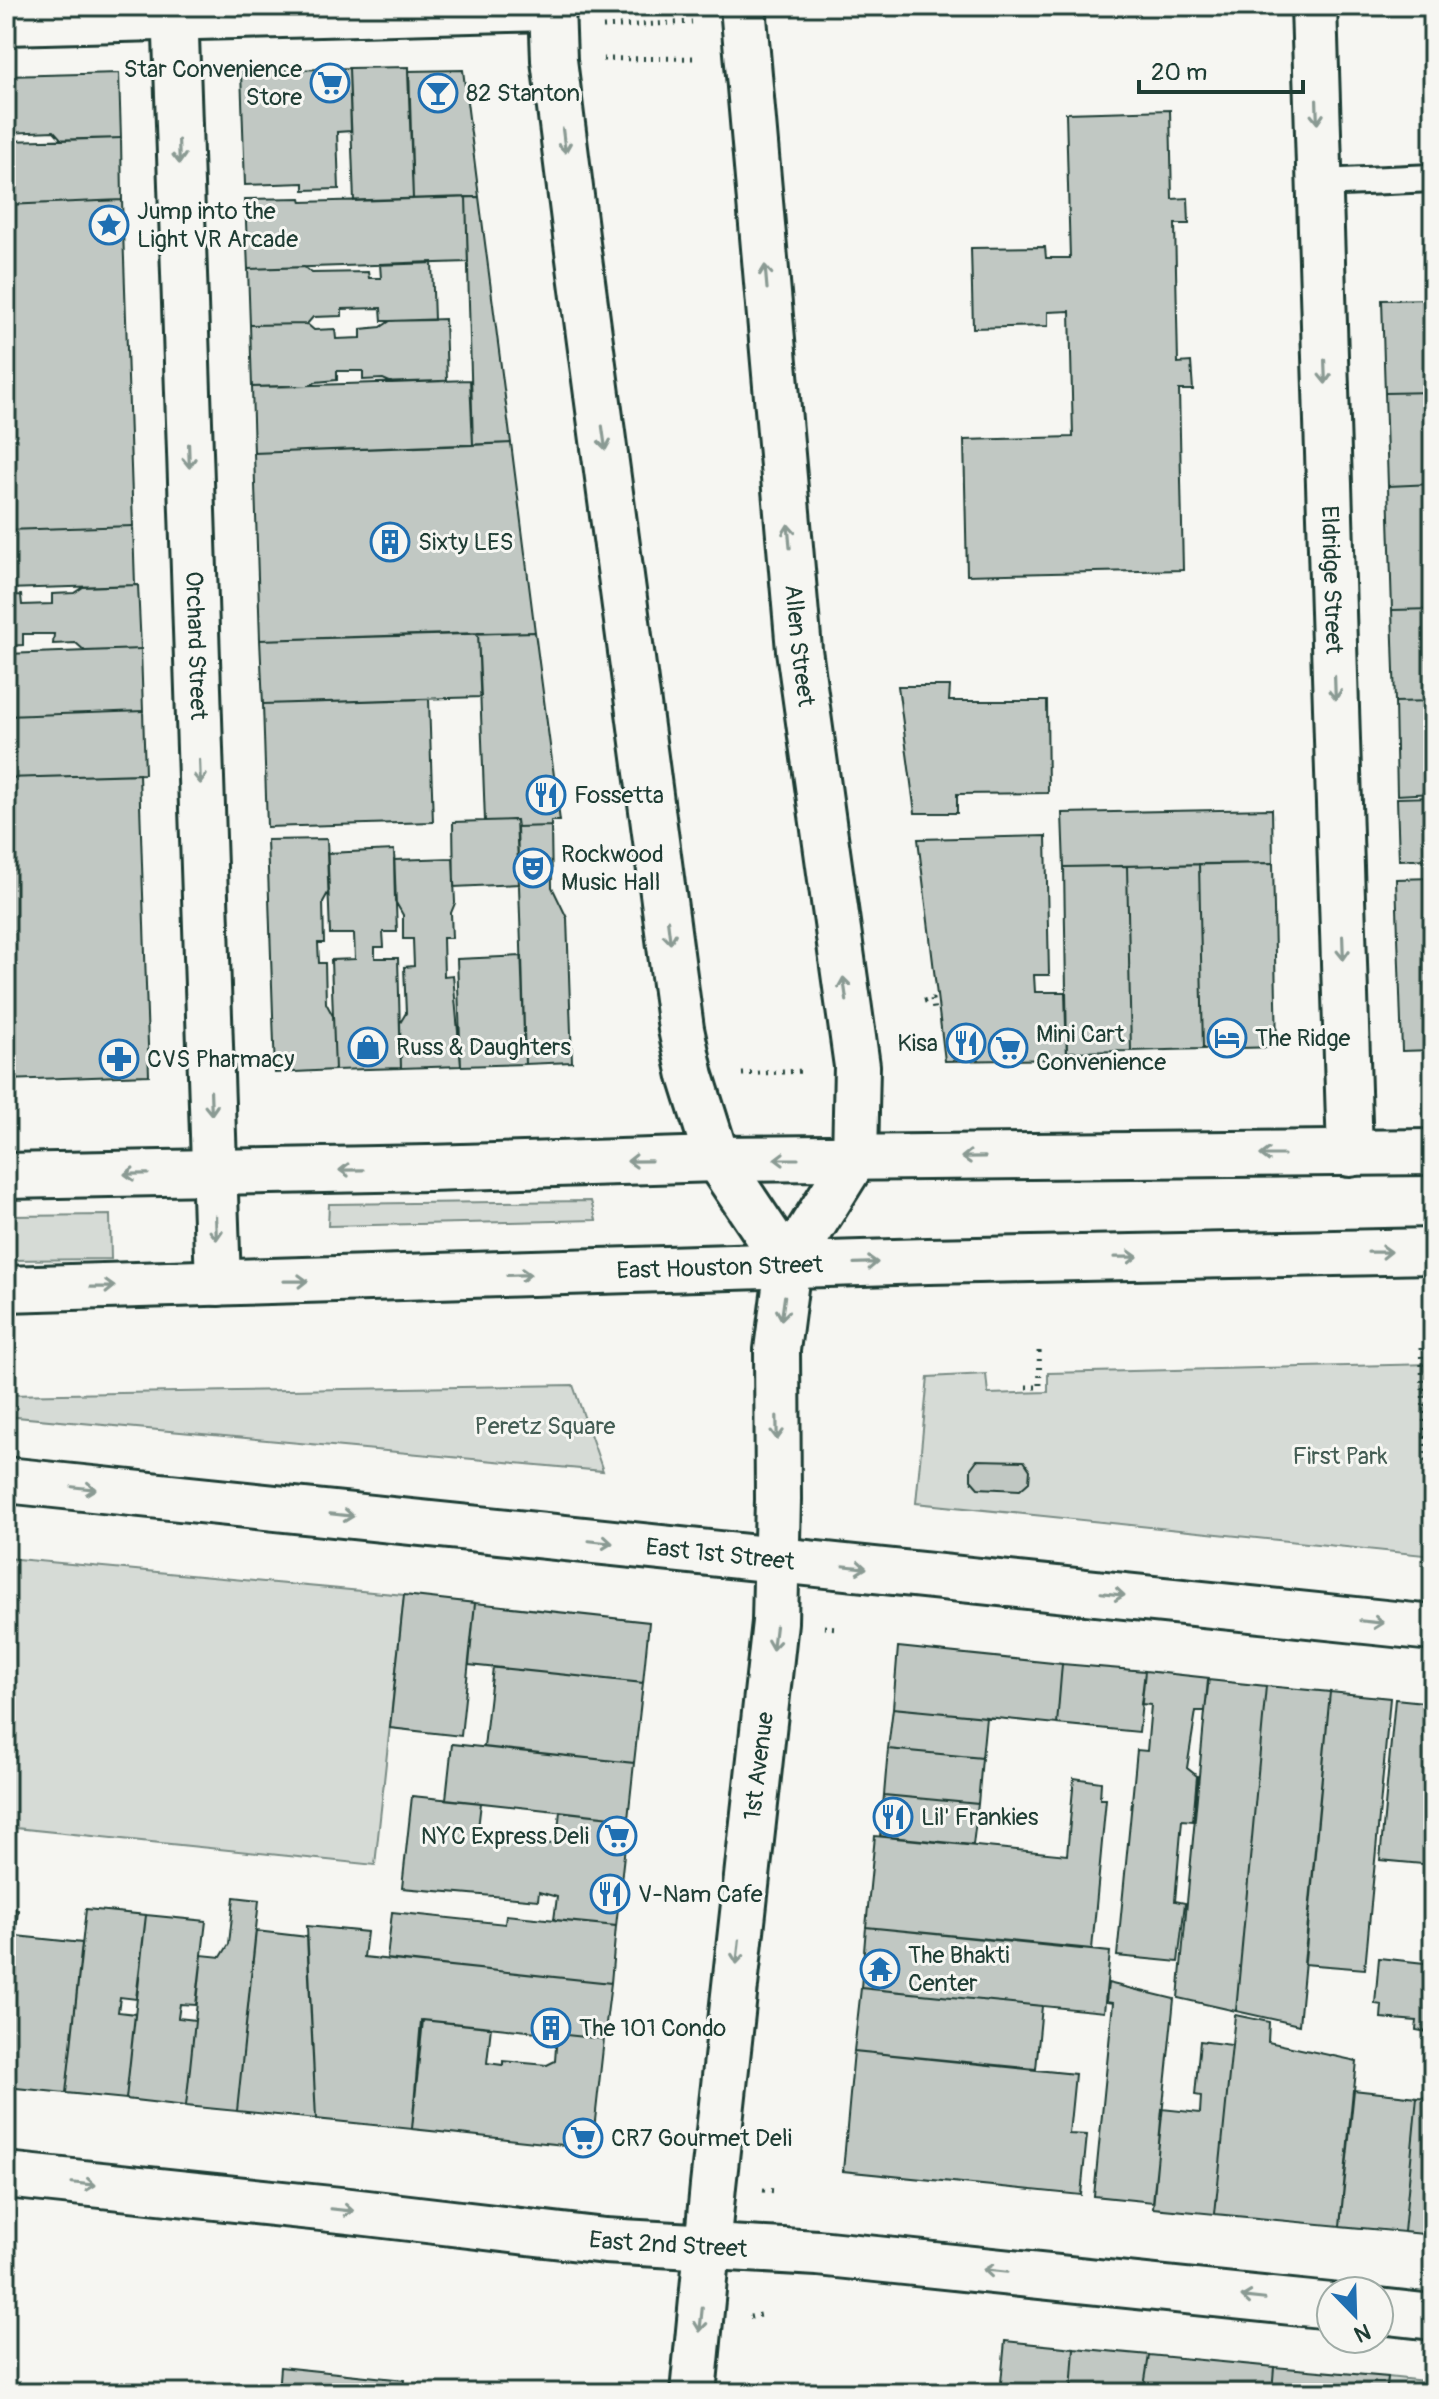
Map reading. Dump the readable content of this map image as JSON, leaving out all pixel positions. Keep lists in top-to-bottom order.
{
  "streets": {
    "main road": [
      "Eldridge Street",
      "Orchard Street",
      "Allen Street",
      "East Houston Street",
      "East 1st Street",
      "1st Avenue",
      "East 2nd Street"
    ]
  },
  "crossings": [
    ["Orchard Street", "East Houston Street"],
    ["East Houston Street", "1st Avenue"],
    ["East 1st Street", "1st Avenue"],
    ["1st Avenue", "East 2nd Street"]
  ],
  "one_way": ["Eldridge Street", "Orchard Street", "1st Avenue"],
  "parks": ["Peretz Square", "First Park"],
  "places": {
    "supermarket": [
      "Star Convenience Store",
      "Mini Cart Convenience",
      "NYC Express Deli",
      "CR7 Gourmet Deli"
    ],
    "bar": ["82 Stanton"],
    "place": ["Jump into the Light VR Arcade"],
    "building": ["Sixty LES", "The 101 Condo"],
    "restaurant": [
      "Fossetta",
      "Kisa",
      "Lil' Frankies",
      "V-Nam Cafe"
    ],
    "theatre": ["Rockwood Music Hall"],
    "hotel": ["The Ridge"],
    "shop": ["Russ & Daughters"],
    "pharmacy": ["CVS Pharmacy"],
    "temple": ["The Bhakti Center"]
  },
  "scale_bar": "20 m",
  "north": "bottom right"
}
